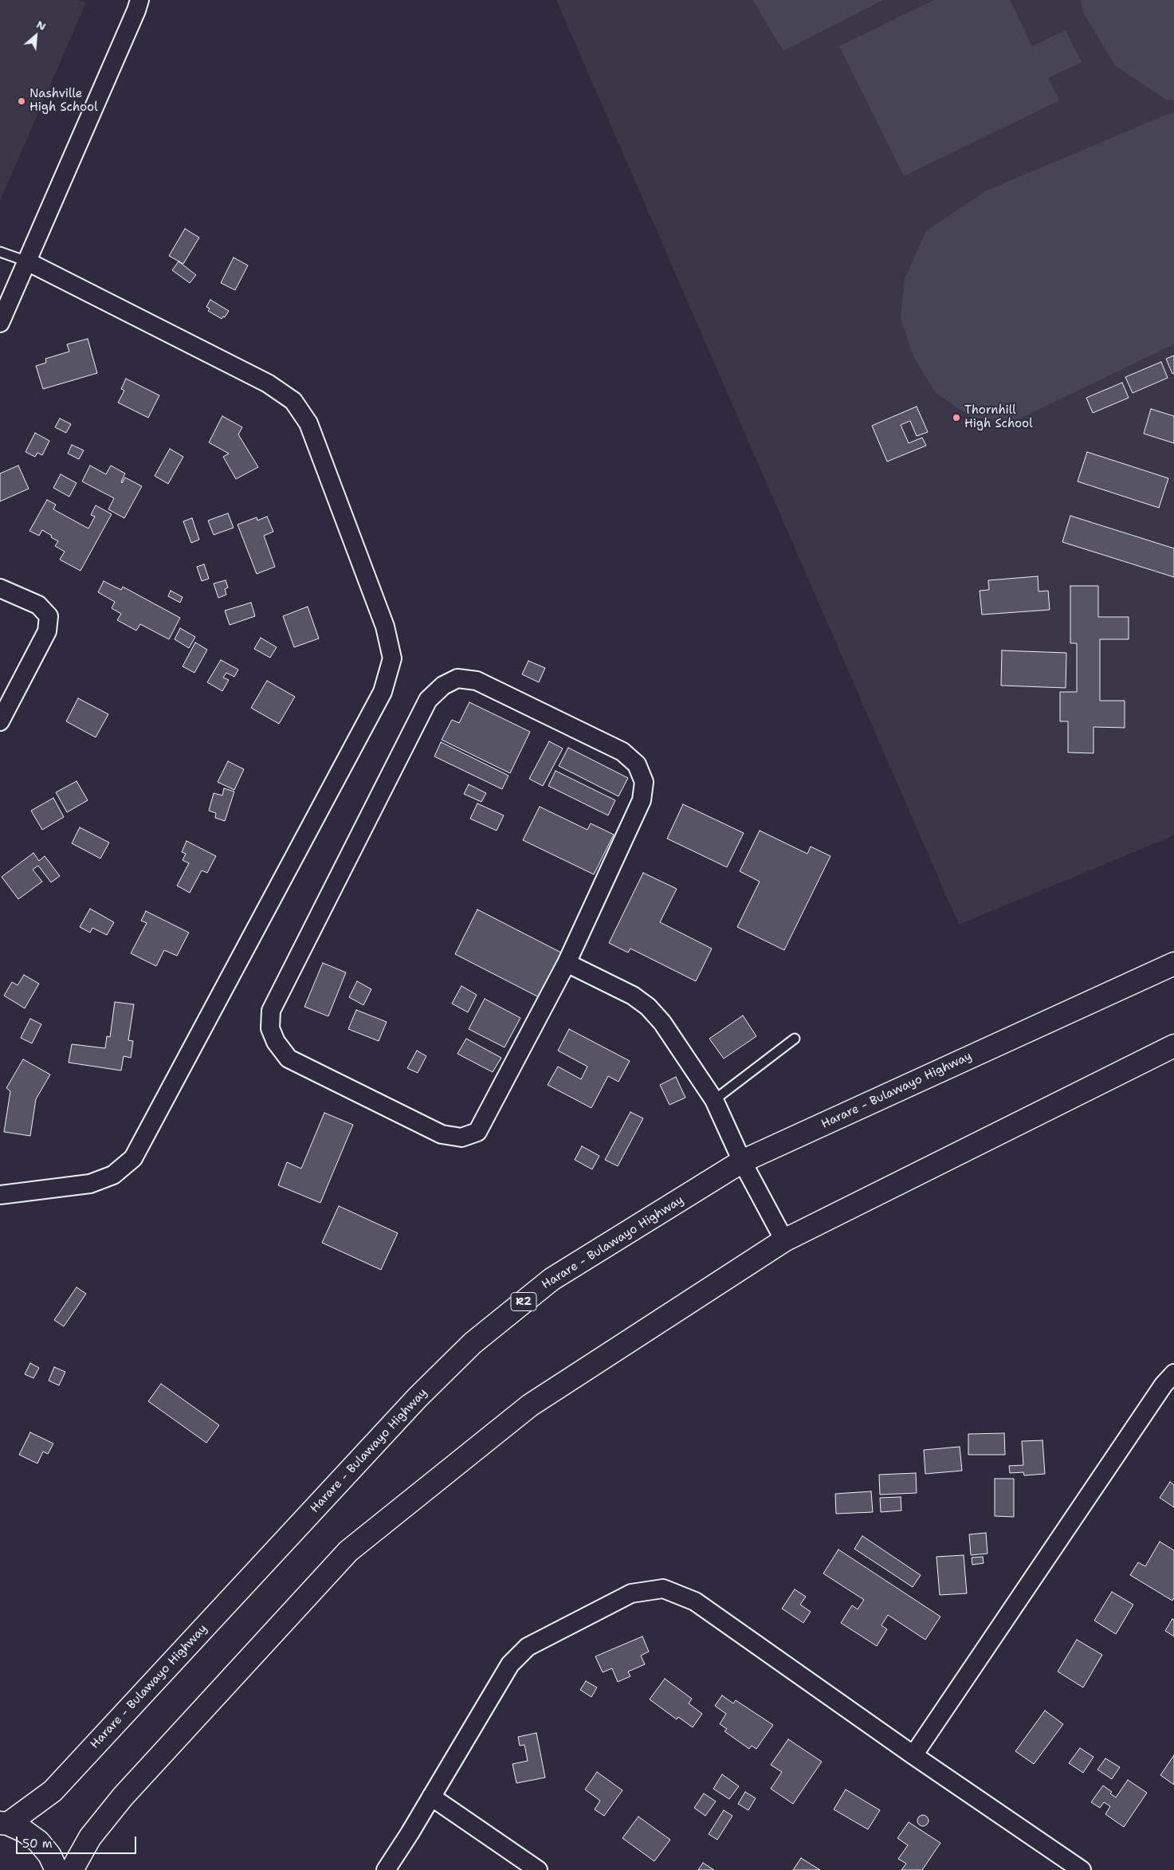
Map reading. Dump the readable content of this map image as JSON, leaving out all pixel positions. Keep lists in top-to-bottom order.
{
  "streets": {
    "highway": ["Harare - Bulawayo Highway", "R2"]
  },
  "places": ["Nashville High School", "Thornhill High School"],
  "scale_bar": "50 m",
  "north": "top right"
}
